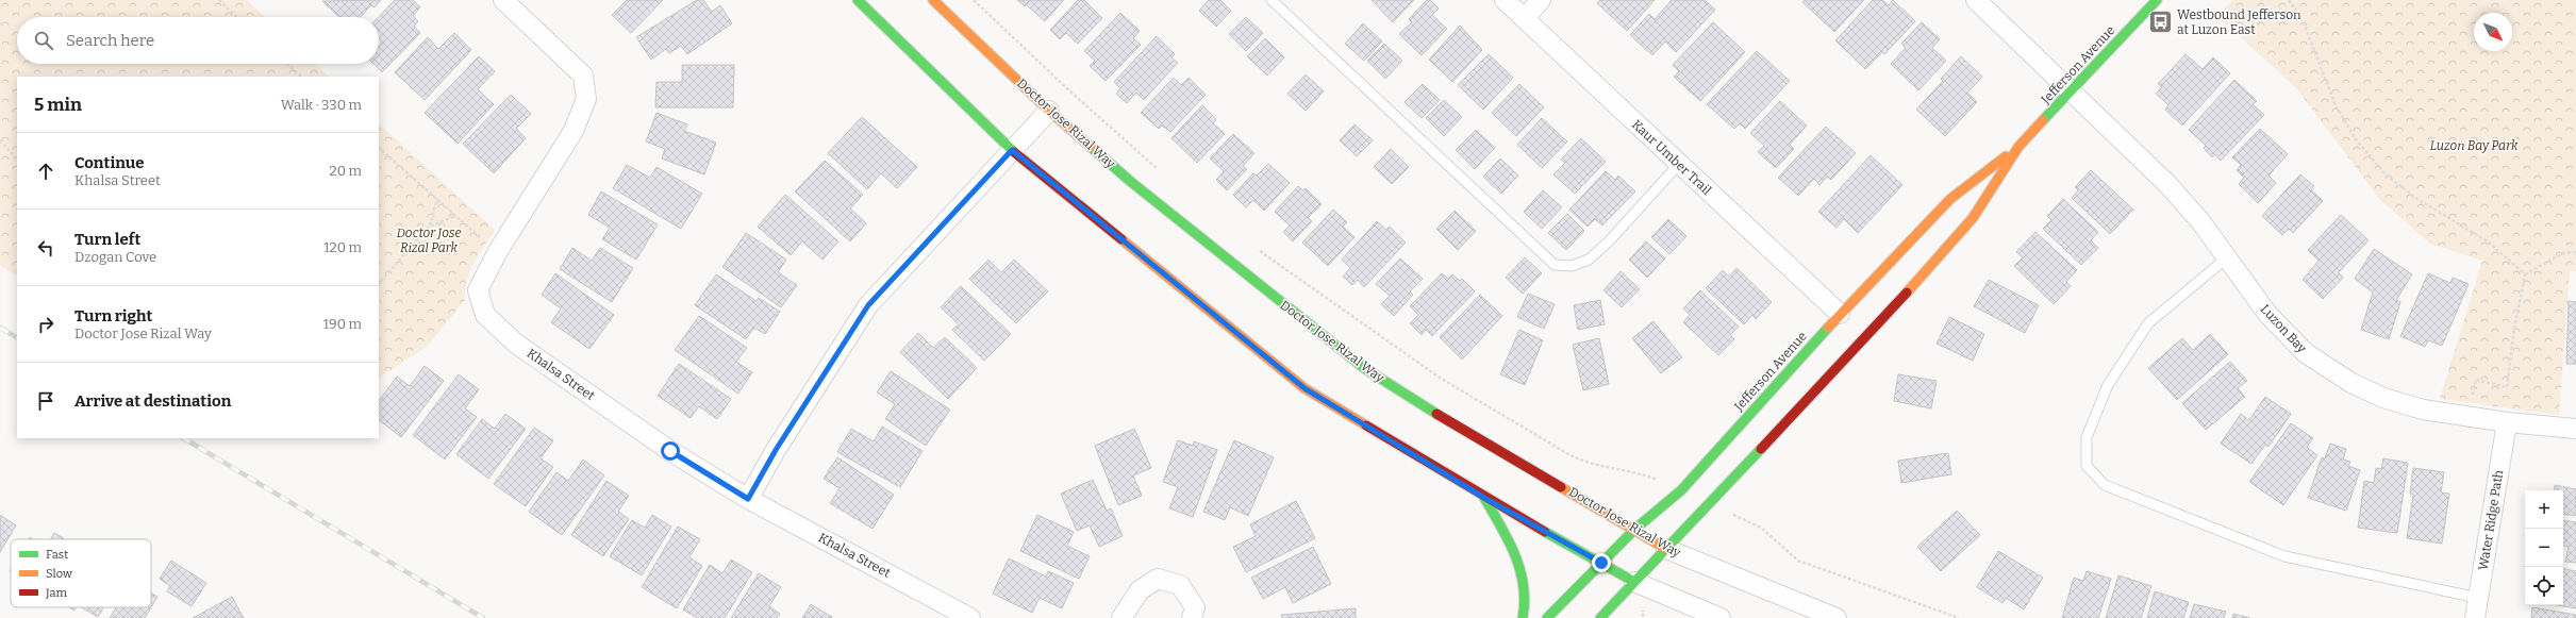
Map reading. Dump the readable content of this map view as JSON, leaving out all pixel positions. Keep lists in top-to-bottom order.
{
  "streets": {
    "street": [
      "Jefferson Avenue",
      "Doctor Jose Rizal Way",
      "Kaur Umber Trail",
      "Luzon Bay",
      "Khalsa Street",
      "Water Ridge Path"
    ]
  },
  "crossings": [
    ["Jefferson Avenue", "Doctor Jose Rizal Way"],
    ["Jefferson Avenue", "Kaur Umber Trail"],
    ["Jefferson Avenue", "Luzon Bay"],
    ["Luzon Bay", "Water Ridge Path"]
  ],
  "parks": ["Luzon Bay Park", "Doctor Jose Rizal Park"],
  "places": {
    "bus stop": ["Westbound Jefferson at Luzon East"]
  },
  "legend": ["Fast", "Slow", "Jam"],
  "north": "bottom right",
  "page": {
    "search": "Search here",
    "heading": ["5 min", "Walk · 330 m"],
    "list": [
      ["Continue", "Khalsa Street", "20 m"],
      ["Turn left", "Dzogan Cove", "120 m"],
      ["Turn right", "Doctor Jose Rizal Way", "190 m"],
      "Arrive at destination"
    ],
    "map_buttons": ["+", "−"]
  }
}
